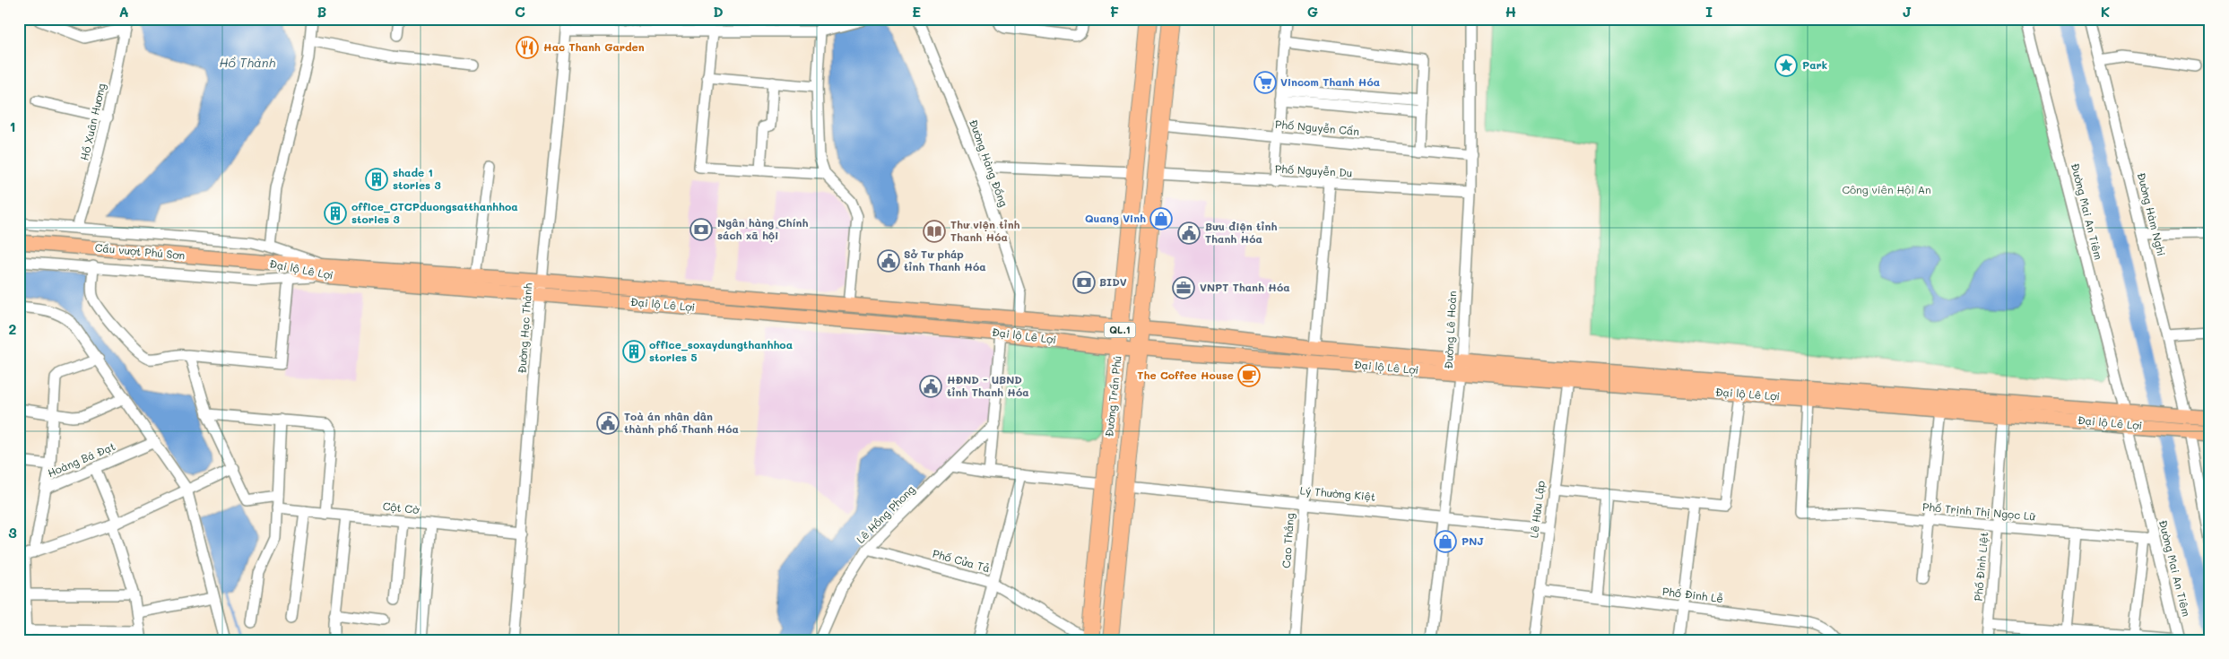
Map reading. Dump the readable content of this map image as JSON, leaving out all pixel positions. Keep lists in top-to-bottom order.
{
  "streets": {
    "highway": ["QL.1", "Đường Trần Phú"],
    "main road": ["Cầu vượt Phú Sơn", "Đại lộ Lê Lợi"],
    "street": [
      "Hồ Xuân Hương",
      "Phố Nguyễn Cẩn",
      "Đường Hàng Đồng",
      "Phố Nguyễn Du",
      "Đường Mai An Tiêm",
      "Đường Hàm Nghi",
      "Đường Hạc Thành",
      "Đường Lê Hoàn",
      "Hoàng Bá Đạt",
      "Lý Thường Kiệt",
      "Cột Cờ",
      "Lê Hữu Lập",
      "Phố Trịnh Thị Ngọc Lữ",
      "Lê Hồng Phong",
      "Cao Thắng",
      "Phố Cửa Tả",
      "Phố Đinh Liệt",
      "Phố Đinh Lễ"
    ]
  },
  "crossings": [
    ["Phố Nguyễn Cẩn", "Đường Lê Hoàn"],
    ["Phố Nguyễn Cẩn", "Đường Trần Phú"],
    ["Đường Hàng Đồng", "Đại lộ Lê Lợi"],
    ["Phố Nguyễn Du", "Đường Lê Hoàn"],
    ["Phố Nguyễn Du", "Đường Trần Phú"],
    ["Đường Mai An Tiêm", "Đại lộ Lê Lợi"],
    ["Đường Mai An Tiêm", "Phố Trịnh Thị Ngọc Lữ"],
    ["Đường Hàm Nghi", "Đại lộ Lê Lợi"],
    ["Cầu vượt Phú Sơn", "Đại lộ Lê Lợi"],
    ["Đại lộ Lê Lợi", "Đường Hạc Thành"],
    ["Đại lộ Lê Lợi", "Đường Lê Hoàn"],
    ["Đại lộ Lê Lợi", "Đường Trần Phú"],
    ["Đại lộ Lê Lợi", "Lê Hữu Lập"],
    ["Đại lộ Lê Lợi", "Phố Trịnh Thị Ngọc Lữ"],
    ["Đại lộ Lê Lợi", "Cao Thắng"],
    ["Đại lộ Lê Lợi", "Phố Đinh Liệt"],
    ["Đường Hạc Thành", "Cột Cờ"],
    ["Đường Lê Hoàn", "Lý Thường Kiệt"],
    ["Đường Trần Phú", "Lý Thường Kiệt"],
    ["Đường Trần Phú", "Phố Cửa Tả"],
    ["Lý Thường Kiệt", "Lê Hữu Lập"],
    ["Lý Thường Kiệt", "Cao Thắng"],
    ["Lê Hữu Lập", "Phố Đinh Lễ"],
    ["Phố Trịnh Thị Ngọc Lữ", "Phố Đinh Liệt"],
    ["Lê Hồng Phong", "Phố Cửa Tả"]
  ],
  "water": ["Hồ Thành"],
  "parks": ["Công viên Hội An"],
  "places": {
    "restaurant": ["Hac Thanh Garden"],
    "place": ["Park"],
    "supermarket": ["Vincom Thanh Hóa"],
    "building": ["shade 1 stories 3", "office_CTCPduongsatthanhhoa stories 3", "office_soxaydungthanhhoa stories 5"],
    "shop": ["Quang Vinh", "PNJ"],
    "bank": ["Ngân hàng Chính sách xã hội", "BIDV"],
    "library": ["Thư viện tỉnh Thanh Hóa"],
    "public building": [
      "Bưu điện tỉnh Thanh Hóa",
      "Sở Tư pháp tỉnh Thanh Hóa",
      "HĐND - UBND tỉnh Thanh Hóa",
      "Toà án nhân dân thành phố Thanh Hóa"
    ],
    "office": ["VNPT Thanh Hóa"],
    "cafe": ["The Coffee House"]
  },
  "grid": {
    "columns": [
      "A",
      "B",
      "C",
      "D",
      "E",
      "F",
      "G",
      "H",
      "I",
      "J",
      "K"
    ],
    "rows": ["1", "2", "3"]
  }
}
